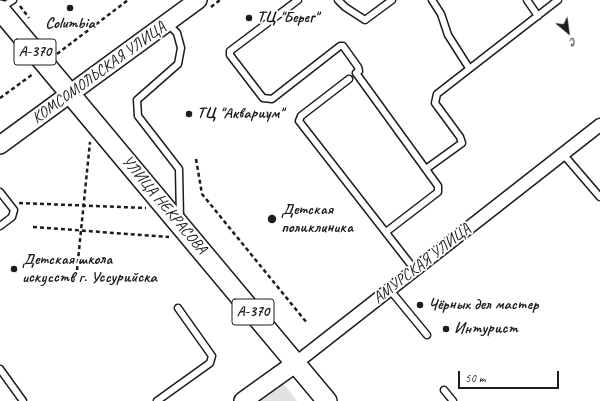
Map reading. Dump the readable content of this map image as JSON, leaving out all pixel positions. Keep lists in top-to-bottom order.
{
  "streets": {
    "main road": [
      "А-370",
      "КОМСОМОЛЬСКАЯ УЛИЦА",
      "УЛИЦА НЕКРАСОВА",
      "АМУРСКАЯ УЛИЦА"
    ]
  },
  "crossings": [
    ["КОМСОМОЛЬСКАЯ УЛИЦА", "УЛИЦА НЕКРАСОВА"],
    ["УЛИЦА НЕКРАСОВА", "АМУРСКАЯ УЛИЦА"]
  ],
  "places": [
    "Columbia",
    "ТЦ \"Берег\"",
    "ТЦ \"Аквариум\"",
    "Детская поликлиника",
    "Детская школа искусств г. Уссурийска",
    "Чёрных дел мастер",
    "Интурист"
  ],
  "scale_bar": "50 m",
  "north": "bottom right"
}
